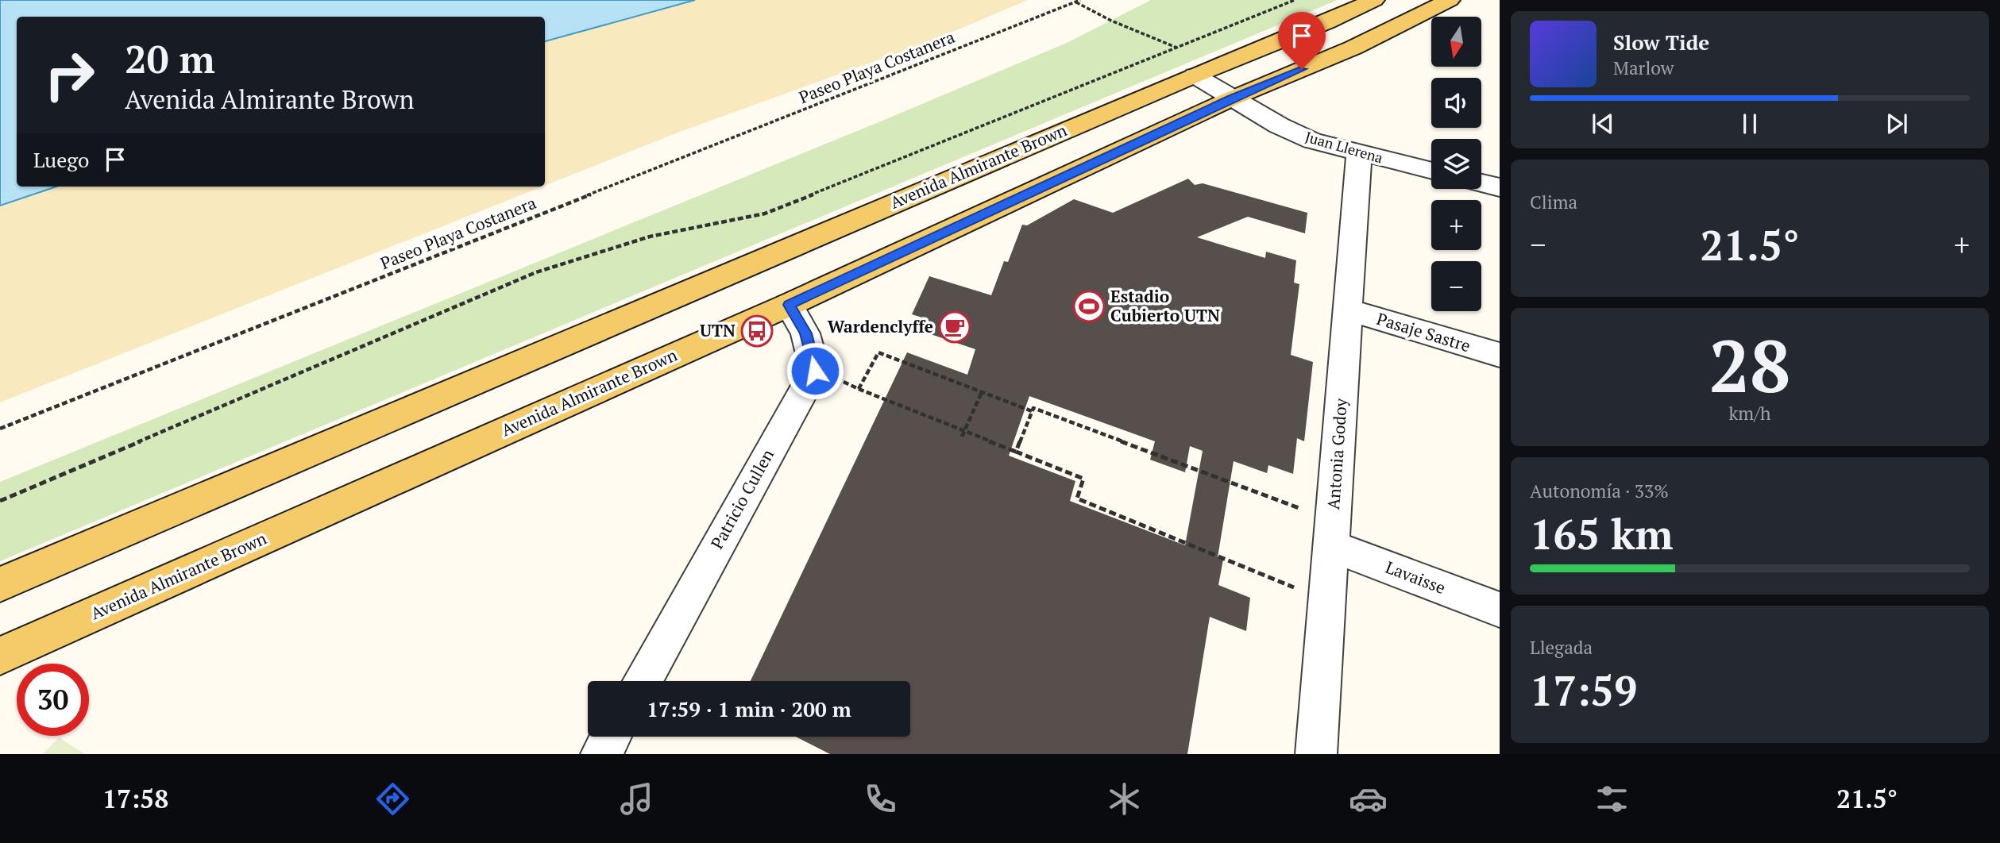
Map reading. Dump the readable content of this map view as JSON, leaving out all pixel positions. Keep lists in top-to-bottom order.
{
  "streets": {
    "main road": ["Avenida Almirante Brown"],
    "street": [
      "Juan Llerena",
      "Pasaje Sastre",
      "Antonia Godoy",
      "Patricio Cullen",
      "Lavaisse"
    ],
    "path": ["Paseo Playa Costanera"]
  },
  "crossings": [
    ["Juan Llerena", "Avenida Almirante Brown"],
    ["Juan Llerena", "Antonia Godoy"],
    ["Pasaje Sastre", "Antonia Godoy"],
    ["Antonia Godoy", "Lavaisse"]
  ],
  "places": {
    "sports": ["Estadio Cubierto UTN"],
    "cafe": ["Wardenclyffe"],
    "bus stop": ["UTN"]
  },
  "north": "bottom",
  "page": {
    "map_buttons": ["+", "−"],
    "turn": ["20 m", "Avenida Almirante Brown"],
    "song": ["Slow Tide", "Marlow"],
    "then": "Luego",
    "tile": [
      "Clima",
      ["28", "km/h"],
      ["Autonomía · 33%", "165 km"],
      ["Llegada", "17:59"]
    ],
    "heat": ["−", "21.5°", "+"],
    "limit": "30",
    "trip": "17:59 · 1 min · 200 m",
    "tabs": ["17:58", "21.5°"]
  }
}
